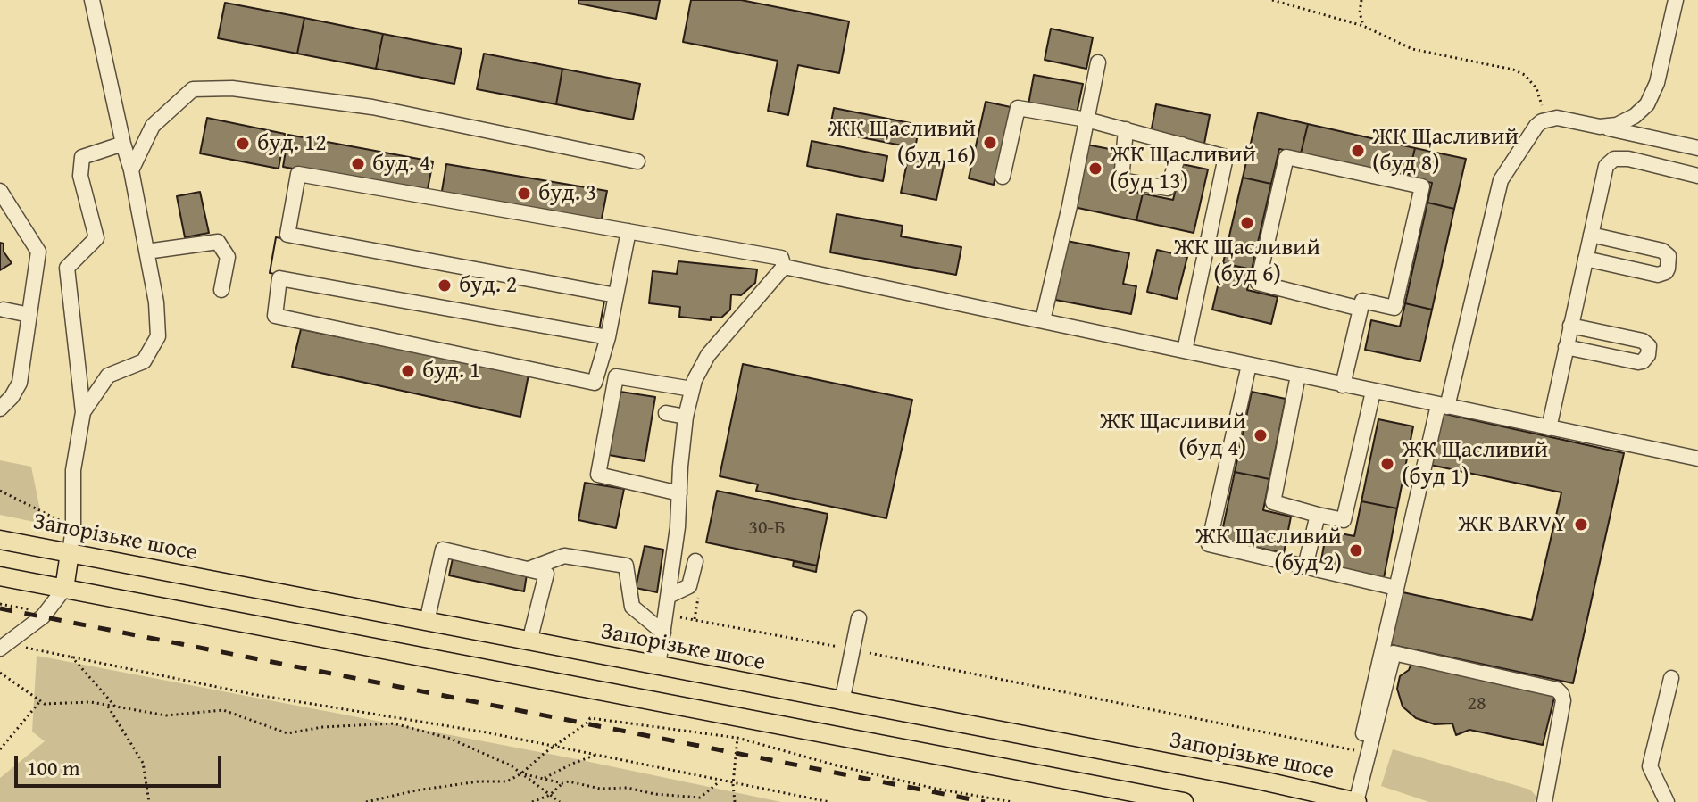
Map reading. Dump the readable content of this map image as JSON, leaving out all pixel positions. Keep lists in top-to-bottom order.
{
  "streets": {
    "main road": ["Запорізьке шосе"]
  },
  "places": [
    "ЖК Щасливий (буд 16)",
    "буд. 12",
    "ЖК Щасливий (буд 8)",
    "буд. 4",
    "ЖК Щасливий (буд 13)",
    "буд. 3",
    "ЖК Щасливий (буд 6)",
    "буд. 2",
    "буд. 1",
    "ЖК Щасливий (буд 4)",
    "ЖК Щасливий (буд 1)",
    "ЖК BARVY",
    "ЖК Щасливий (буд 2)"
  ],
  "house_numbers": ["30-Б", "28"],
  "scale_bar": "100 m"
}
